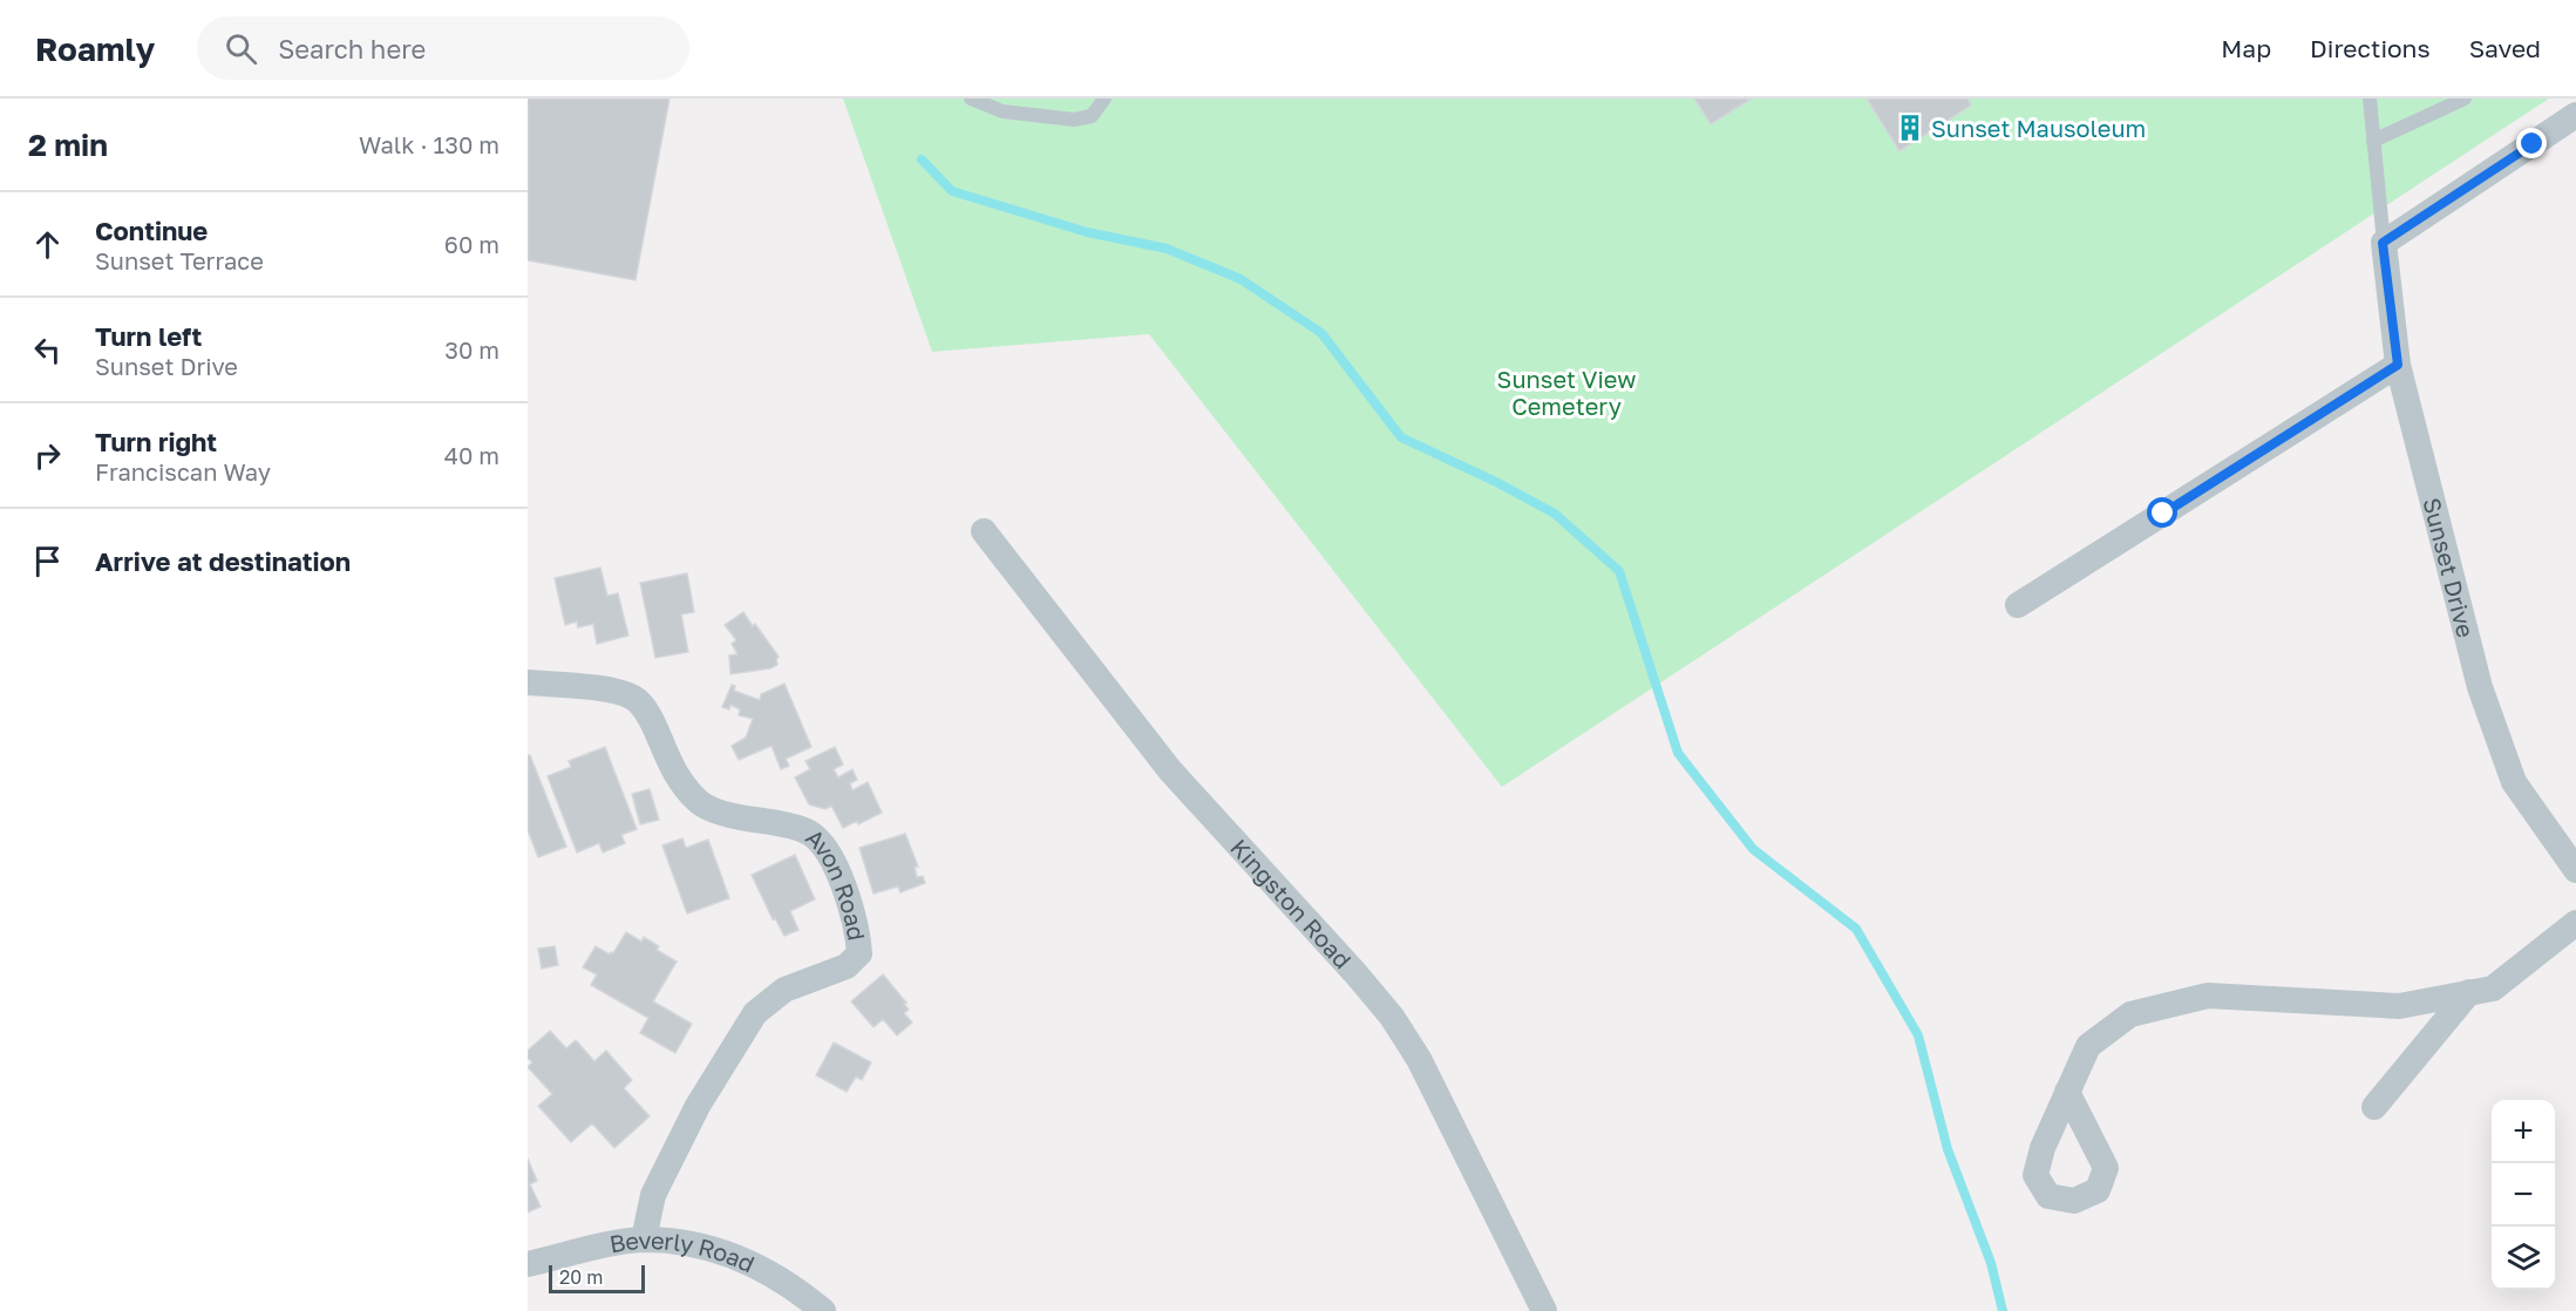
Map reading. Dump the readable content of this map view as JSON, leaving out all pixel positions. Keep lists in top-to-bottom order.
{
  "streets": {
    "street": [
      "Sunset Drive",
      "Avon Road",
      "Kingston Road",
      "Beverly Road"
    ]
  },
  "crossings": [
    ["Avon Road", "Beverly Road"]
  ],
  "parks": ["Sunset View Cemetery"],
  "places": {
    "building": ["Sunset Mausoleum"]
  },
  "scale_bar": "20 m",
  "page": {
    "header": "Roamly",
    "search": "Search here",
    "nav": ["Map", "Directions", "Saved"],
    "heading": ["2 min", "Walk · 130 m"],
    "list": [
      ["Continue", "Sunset Terrace", "60 m"],
      ["Turn left", "Sunset Drive", "30 m"],
      ["Turn right", "Franciscan Way", "40 m"],
      "Arrive at destination"
    ],
    "map_buttons": ["+", "−"],
    "scale": "20 m"
  }
}
